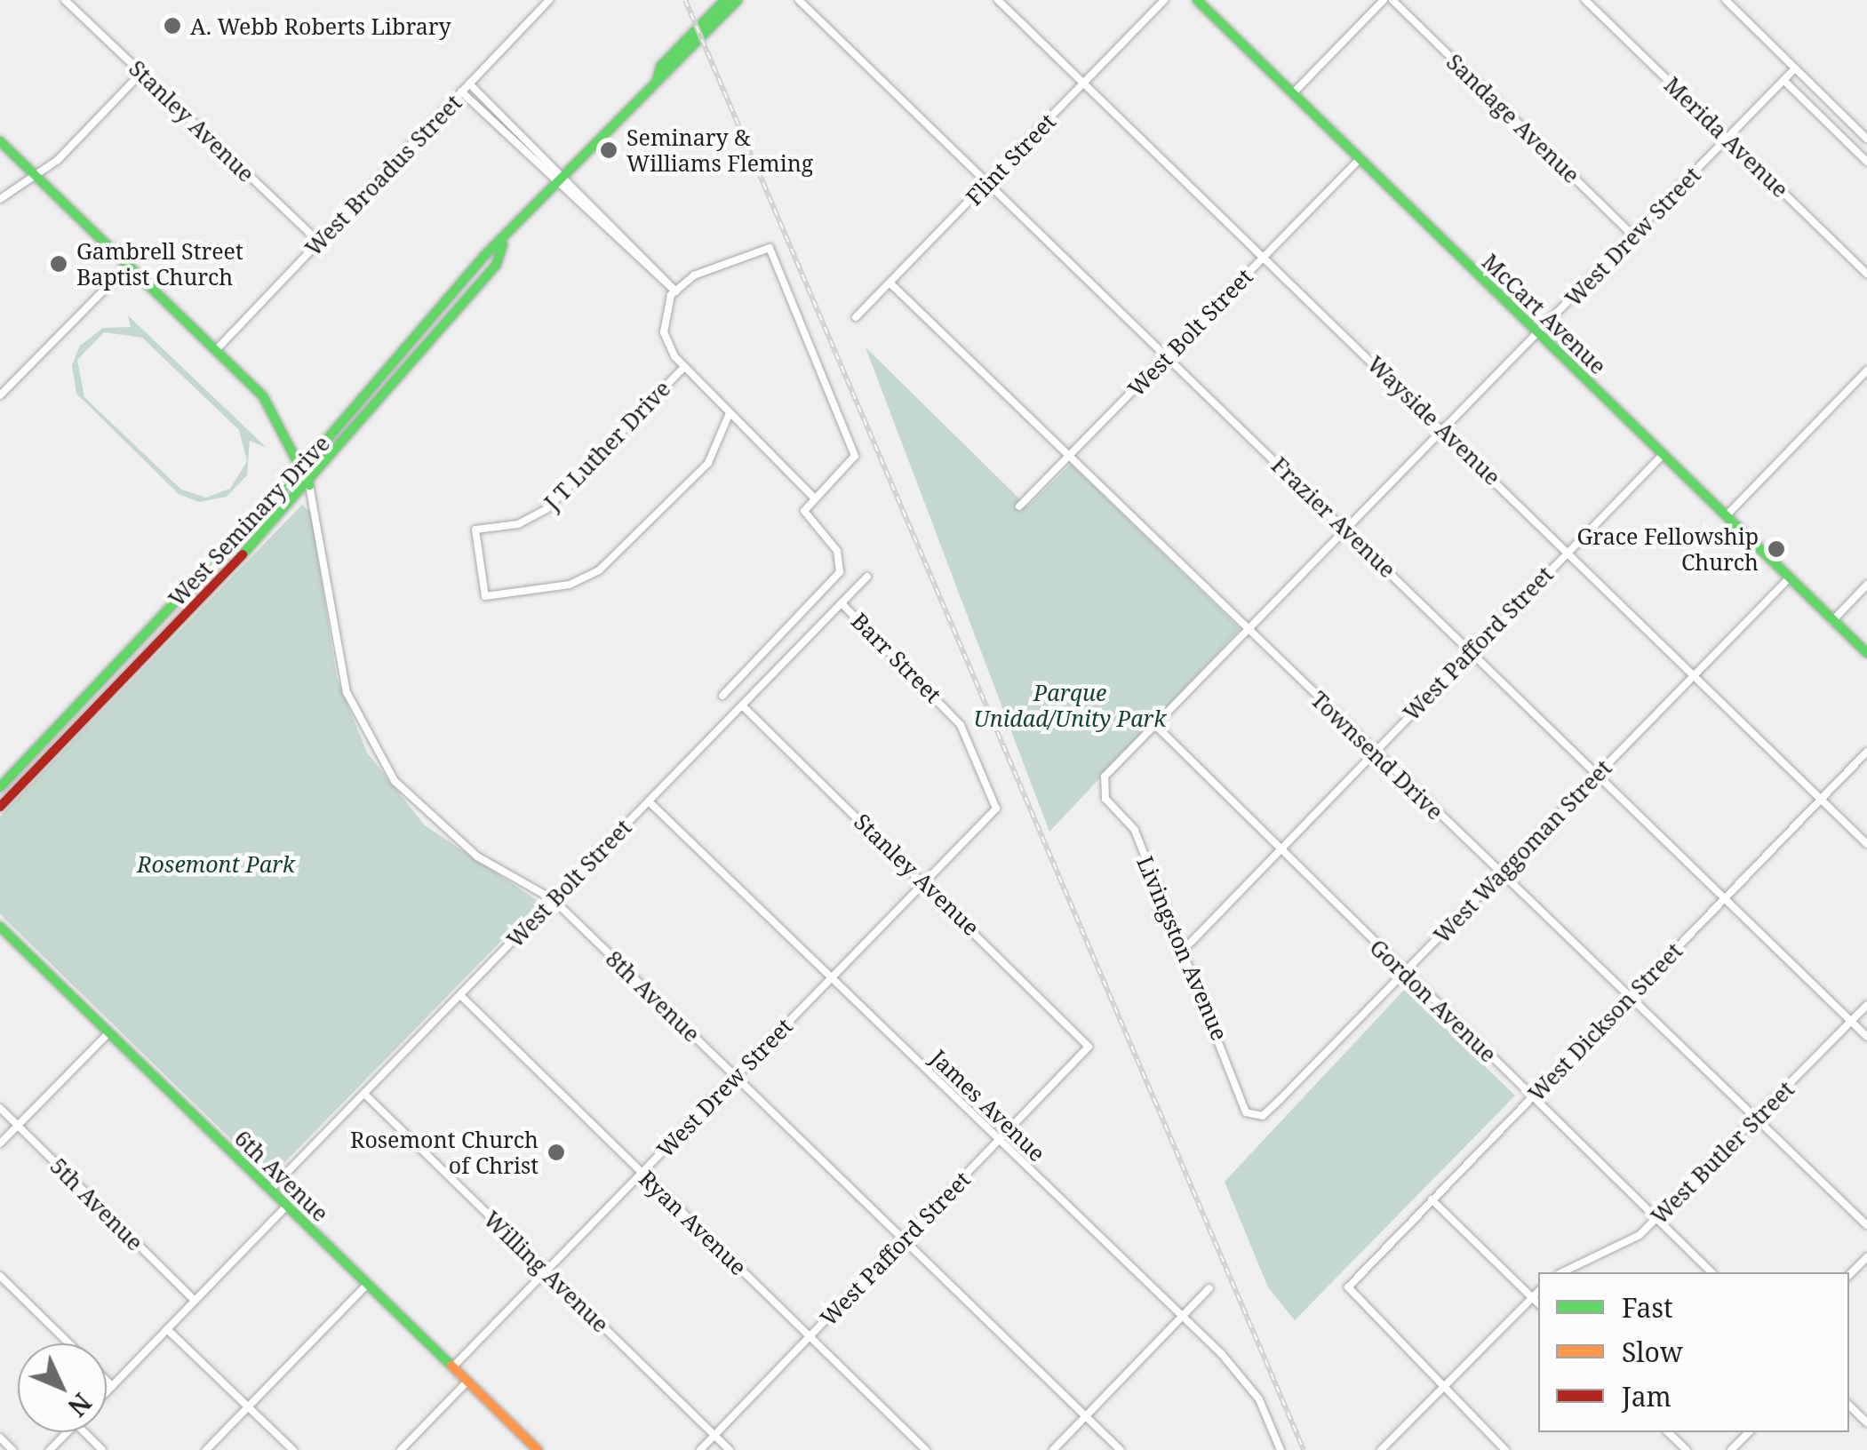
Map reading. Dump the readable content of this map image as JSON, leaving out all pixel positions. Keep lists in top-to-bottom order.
{
  "streets": {
    "main road": ["McCart Avenue", "West Seminary Drive", "6th Avenue"],
    "street": [
      "Sandage Avenue",
      "Stanley Avenue",
      "Merida Avenue",
      "Flint Street",
      "West Broadus Street",
      "West Drew Street",
      "West Bolt Street",
      "Wayside Avenue",
      "J T Luther Drive",
      "Frazier Avenue",
      "West Pafford Street",
      "Barr Street",
      "Townsend Drive",
      "West Waggoman Street",
      "Livingston Avenue",
      "8th Avenue",
      "Gordon Avenue",
      "West Dickson Street",
      "James Avenue",
      "West Butler Street",
      "5th Avenue",
      "Ryan Avenue",
      "Willing Avenue"
    ]
  },
  "crossings": [
    ["Sandage Avenue", "West Drew Street"],
    ["Stanley Avenue", "West Broadus Street"],
    ["Stanley Avenue", "West Drew Street"],
    ["Stanley Avenue", "West Bolt Street"],
    ["Stanley Avenue", "West Pafford Street"],
    ["Merida Avenue", "West Drew Street"],
    ["Flint Street", "Wayside Avenue"],
    ["Flint Street", "Frazier Avenue"],
    ["Flint Street", "Townsend Drive"],
    ["West Drew Street", "McCart Avenue"],
    ["West Drew Street", "Wayside Avenue"],
    ["West Drew Street", "Frazier Avenue"],
    ["West Drew Street", "Barr Street"],
    ["West Drew Street", "Townsend Drive"],
    ["West Drew Street", "Livingston Avenue"],
    ["West Drew Street", "8th Avenue"],
    ["West Drew Street", "Gordon Avenue"],
    ["West Drew Street", "James Avenue"],
    ["West Drew Street", "6th Avenue"],
    ["West Drew Street", "Ryan Avenue"],
    ["West Drew Street", "Willing Avenue"],
    ["McCart Avenue", "West Bolt Street"],
    ["McCart Avenue", "West Pafford Street"],
    ["McCart Avenue", "West Waggoman Street"],
    ["West Bolt Street", "Wayside Avenue"],
    ["West Bolt Street", "Frazier Avenue"],
    ["West Bolt Street", "Barr Street"],
    ["West Bolt Street", "Townsend Drive"],
    ["West Bolt Street", "8th Avenue"],
    ["West Bolt Street", "James Avenue"],
    ["West Bolt Street", "6th Avenue"],
    ["West Bolt Street", "Ryan Avenue"],
    ["West Bolt Street", "Willing Avenue"],
    ["Wayside Avenue", "West Pafford Street"],
    ["Wayside Avenue", "West Waggoman Street"],
    ["Wayside Avenue", "West Dickson Street"],
    ["Frazier Avenue", "West Pafford Street"],
    ["Frazier Avenue", "West Waggoman Street"],
    ["Frazier Avenue", "West Dickson Street"],
    ["Frazier Avenue", "West Butler Street"],
    ["West Seminary Drive", "8th Avenue"],
    ["West Pafford Street", "Townsend Drive"],
    ["West Pafford Street", "Livingston Avenue"],
    ["West Pafford Street", "8th Avenue"],
    ["West Pafford Street", "Gordon Avenue"],
    ["West Pafford Street", "James Avenue"],
    ["West Pafford Street", "Ryan Avenue"],
    ["West Pafford Street", "Willing Avenue"],
    ["Townsend Drive", "West Waggoman Street"],
    ["Townsend Drive", "West Dickson Street"],
    ["Townsend Drive", "West Butler Street"],
    ["West Waggoman Street", "Livingston Avenue"],
    ["West Waggoman Street", "Gordon Avenue"],
    ["Gordon Avenue", "West Dickson Street"],
    ["Gordon Avenue", "West Butler Street"]
  ],
  "parks": ["Parque Unidad/Unity Park", "Rosemont Park"],
  "places": [
    "A. Webb Roberts Library",
    "Seminary & Williams Fleming",
    "Gambrell Street Baptist Church",
    "Grace Fellowship Church",
    "Rosemont Church of Christ"
  ],
  "legend": ["Fast", "Slow", "Jam"],
  "north": "bottom right"
}
